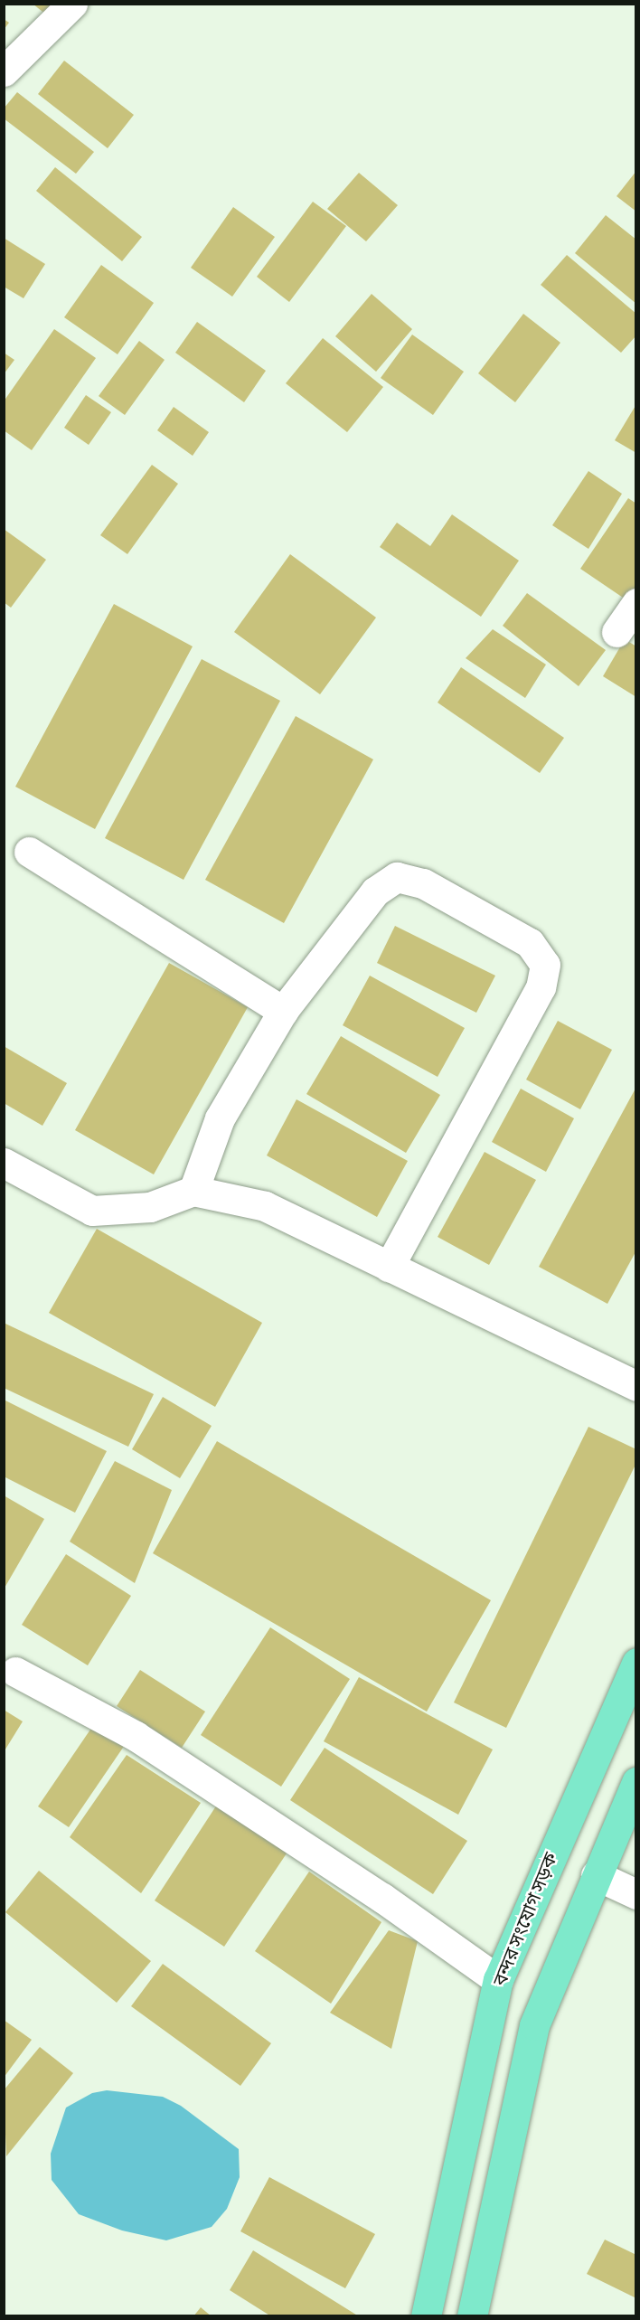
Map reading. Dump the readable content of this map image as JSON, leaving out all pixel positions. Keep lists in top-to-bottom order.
{
  "streets": {
    "highway": ["বন্দর সংযোগ সড়ক"]
  }
}
